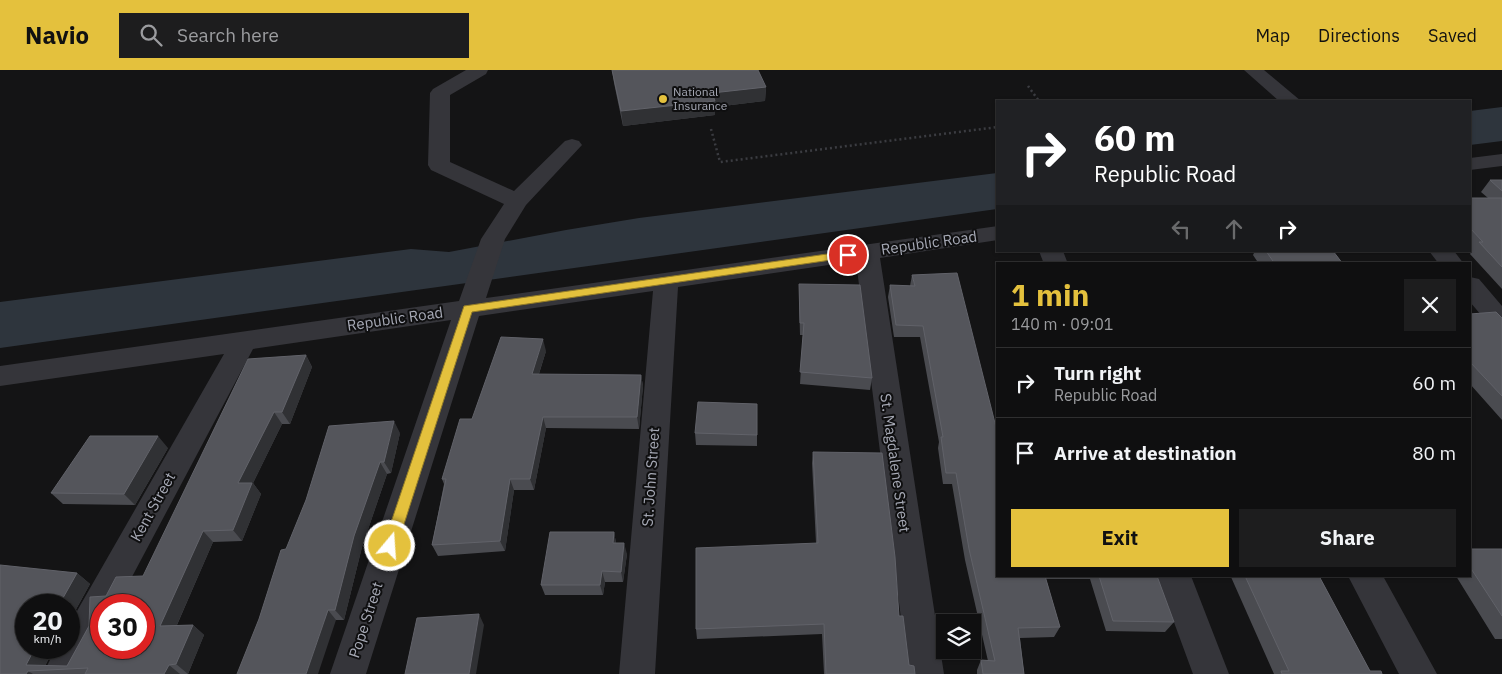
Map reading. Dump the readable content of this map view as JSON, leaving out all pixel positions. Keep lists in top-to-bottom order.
{
  "streets": {
    "street": [
      "Republic Road",
      "St. Magdalene Street",
      "St. John Street",
      "Kent Street",
      "Pope Street"
    ]
  },
  "crossings": [
    ["Republic Road", "St. Magdalene Street"],
    ["Republic Road", "St. John Street"],
    ["Republic Road", "Kent Street"],
    ["Republic Road", "Pope Street"]
  ],
  "places": ["National Insurance"],
  "page": {
    "header": "Navio",
    "search": "Search here",
    "nav": ["Map", "Directions", "Saved"],
    "turn": ["60 m", "Republic Road"],
    "heading": ["1 min", "140 m · 09:01"],
    "list": [
      {
        "name": "Turn right",
        "note": "Republic Road",
        "value": "60 m"
      },
      {
        "name": "Arrive at destination",
        "value": "80 m"
      }
    ],
    "buttons": ["Exit", "Share"],
    "speed": "20 km/h",
    "limit": "30"
  }
}
